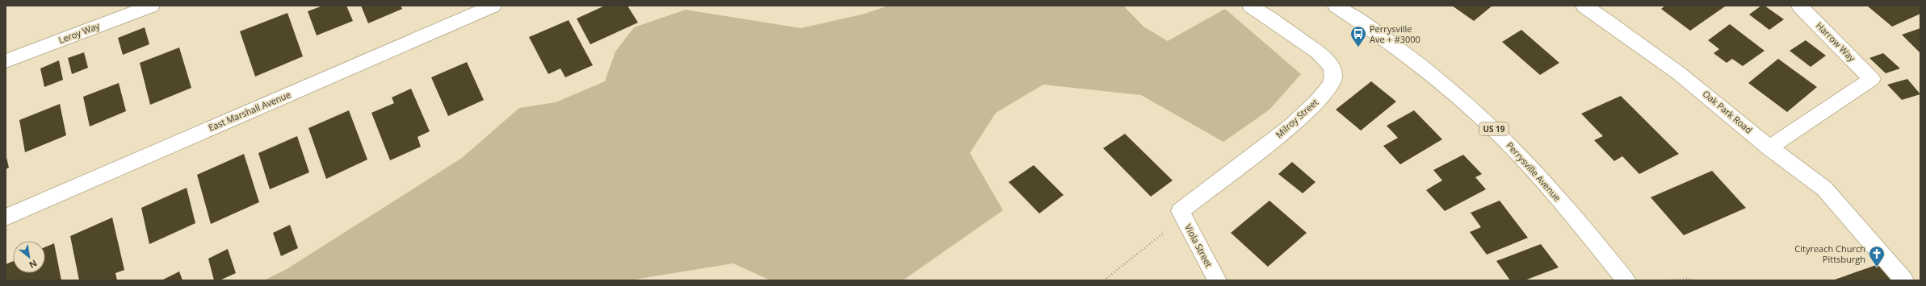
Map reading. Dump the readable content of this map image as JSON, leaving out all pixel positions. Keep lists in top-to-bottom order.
{
  "streets": {
    "street": [
      "Leroy Way",
      "Harrow Way",
      "East Marshall Avenue",
      "Oak Park Road",
      "Milroy Street",
      "US 19",
      "Perrysville Avenue",
      "Viola Street"
    ]
  },
  "crossings": [
    ["Harrow Way", "Oak Park Road"],
    ["Milroy Street", "Viola Street"]
  ],
  "places": {
    "bus stop": ["Perrysville Ave + #3000"],
    "church": ["Cityreach Church Pittsburgh"]
  },
  "north": "bottom right"
}
